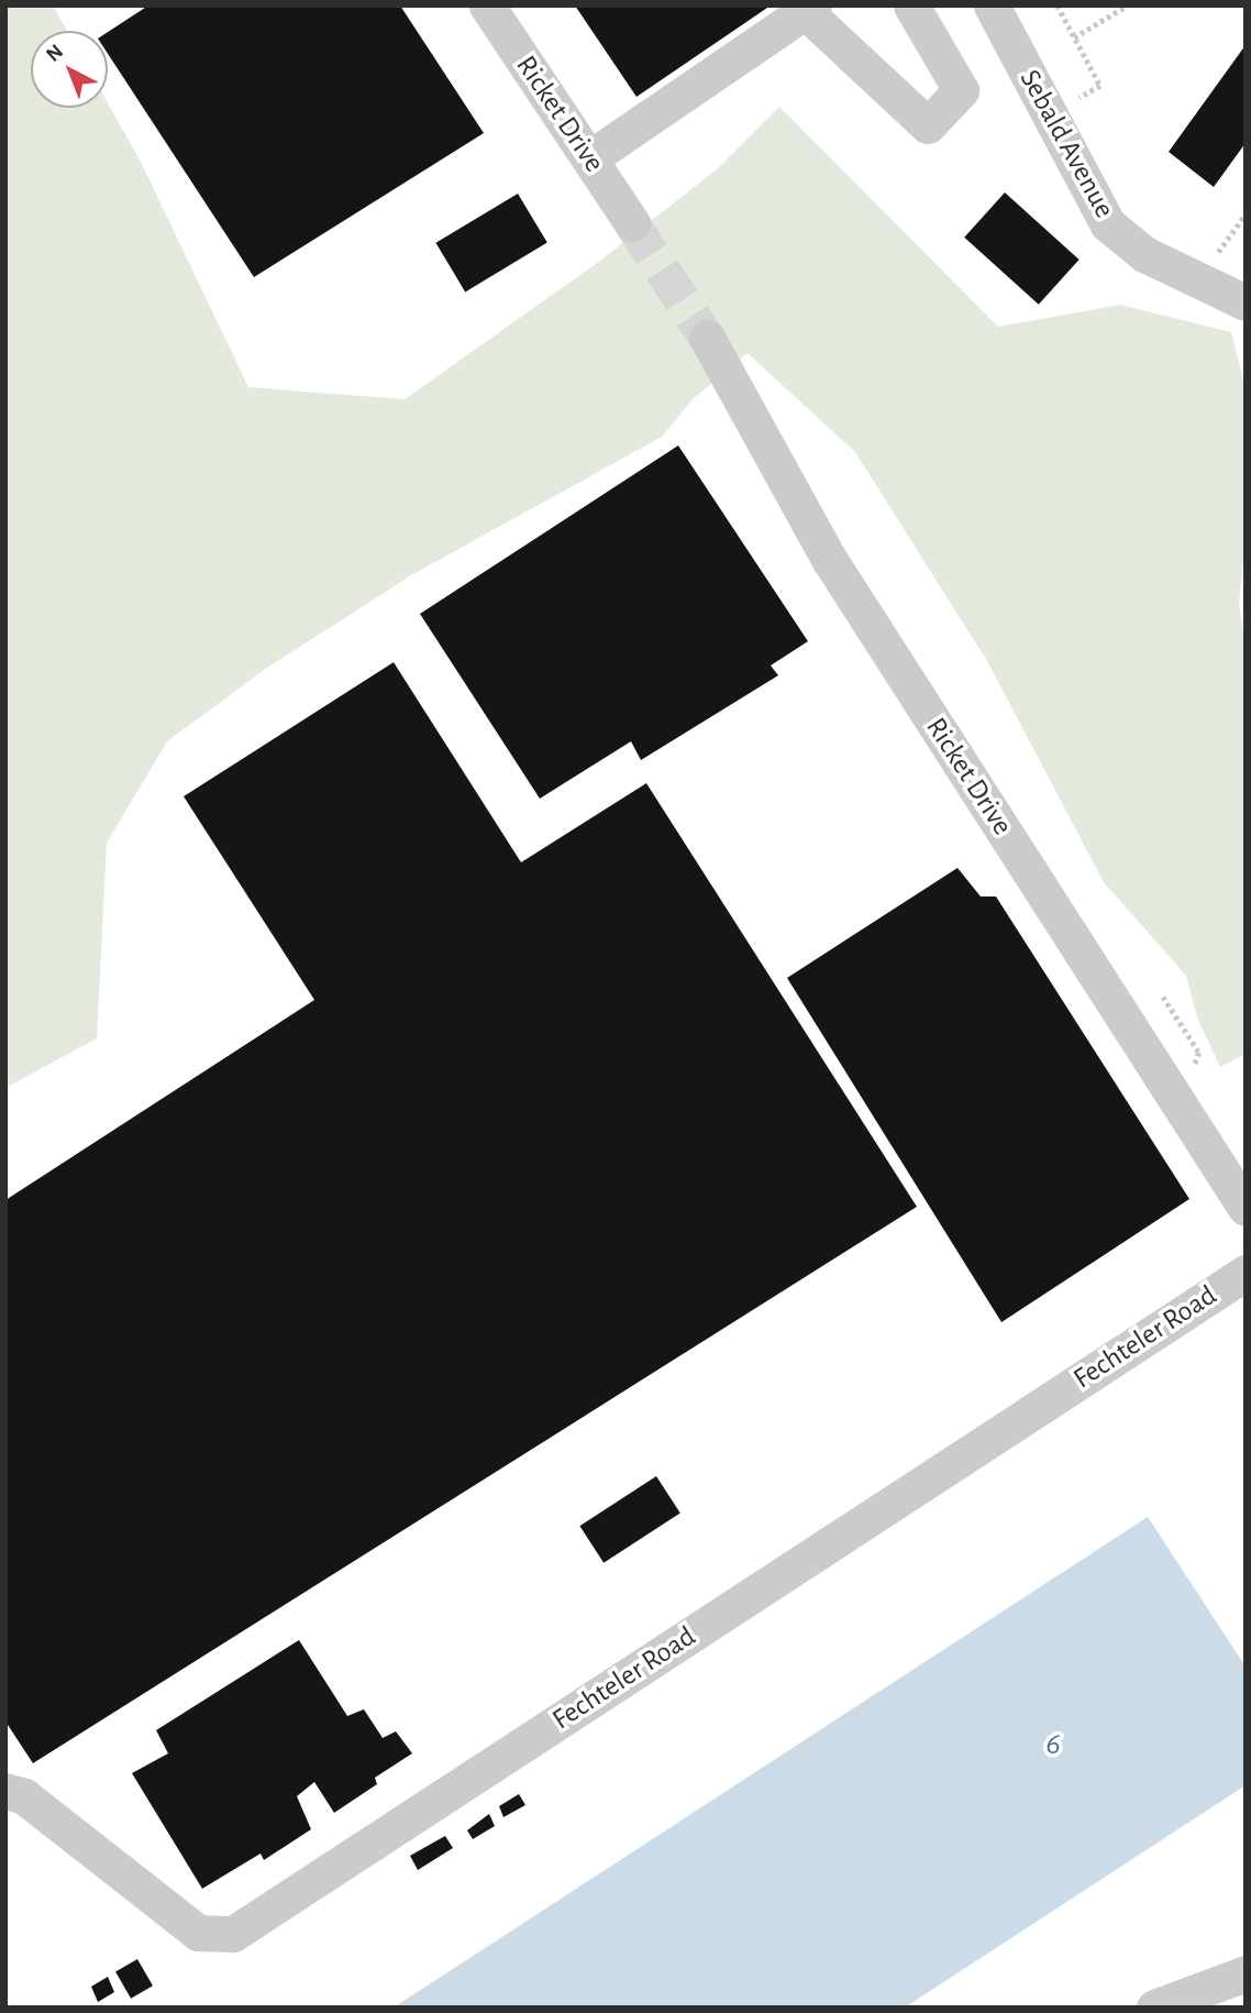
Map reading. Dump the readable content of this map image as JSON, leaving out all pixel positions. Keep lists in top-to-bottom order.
{
  "streets": {
    "street": ["Ricket Drive", "Sebald Avenue", "Fechteler Road"]
  },
  "water": ["6"],
  "north": "top left"
}
